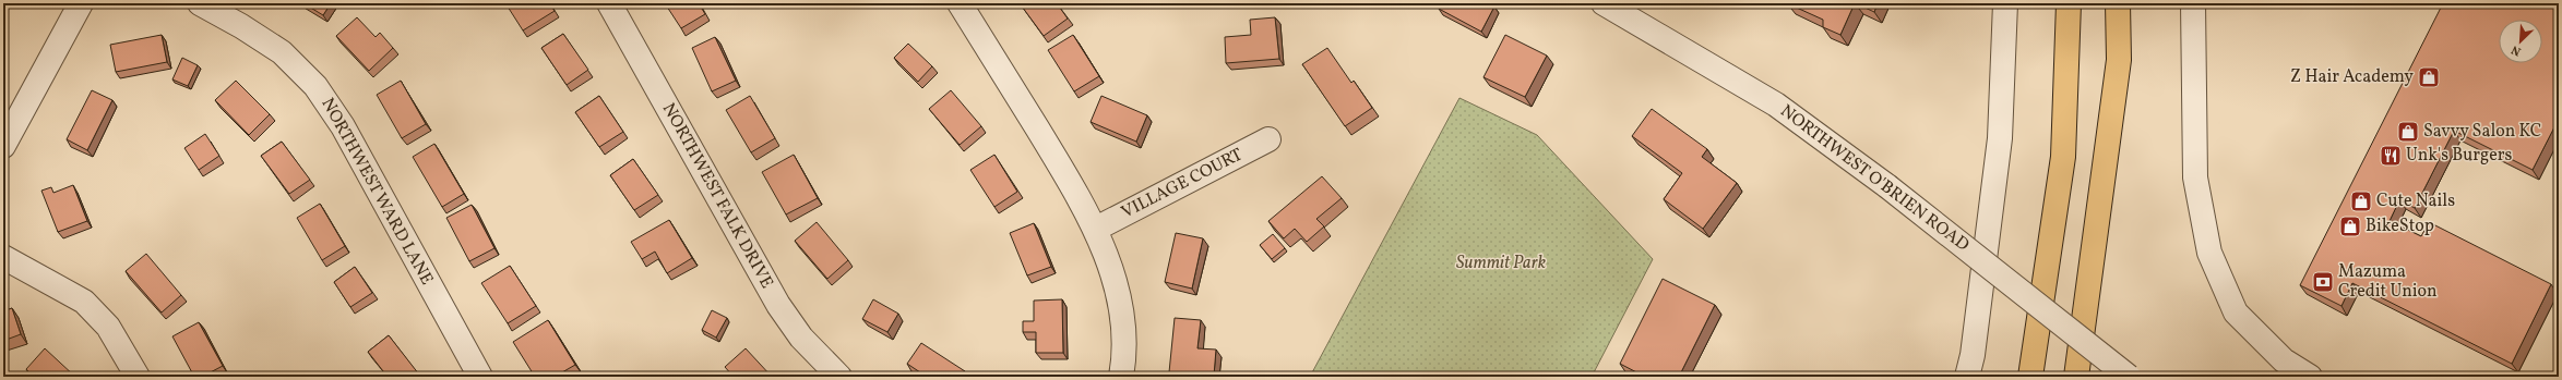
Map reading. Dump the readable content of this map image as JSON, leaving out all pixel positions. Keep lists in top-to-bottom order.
{
  "streets": {
    "street": [
      "NORTHWEST O'BRIEN ROAD",
      "VILLAGE COURT",
      "NORTHWEST WARD LANE",
      "NORTHWEST FALK DRIVE"
    ]
  },
  "parks": ["Summit Park"],
  "places": {
    "shop": [
      "Z Hair Academy",
      "Savvy Salon KC",
      "Cute Nails",
      "BikeStop"
    ],
    "restaurant": ["Unk's Burgers"],
    "bank": ["Mazuma Credit Union"]
  },
  "north": "bottom left"
}
